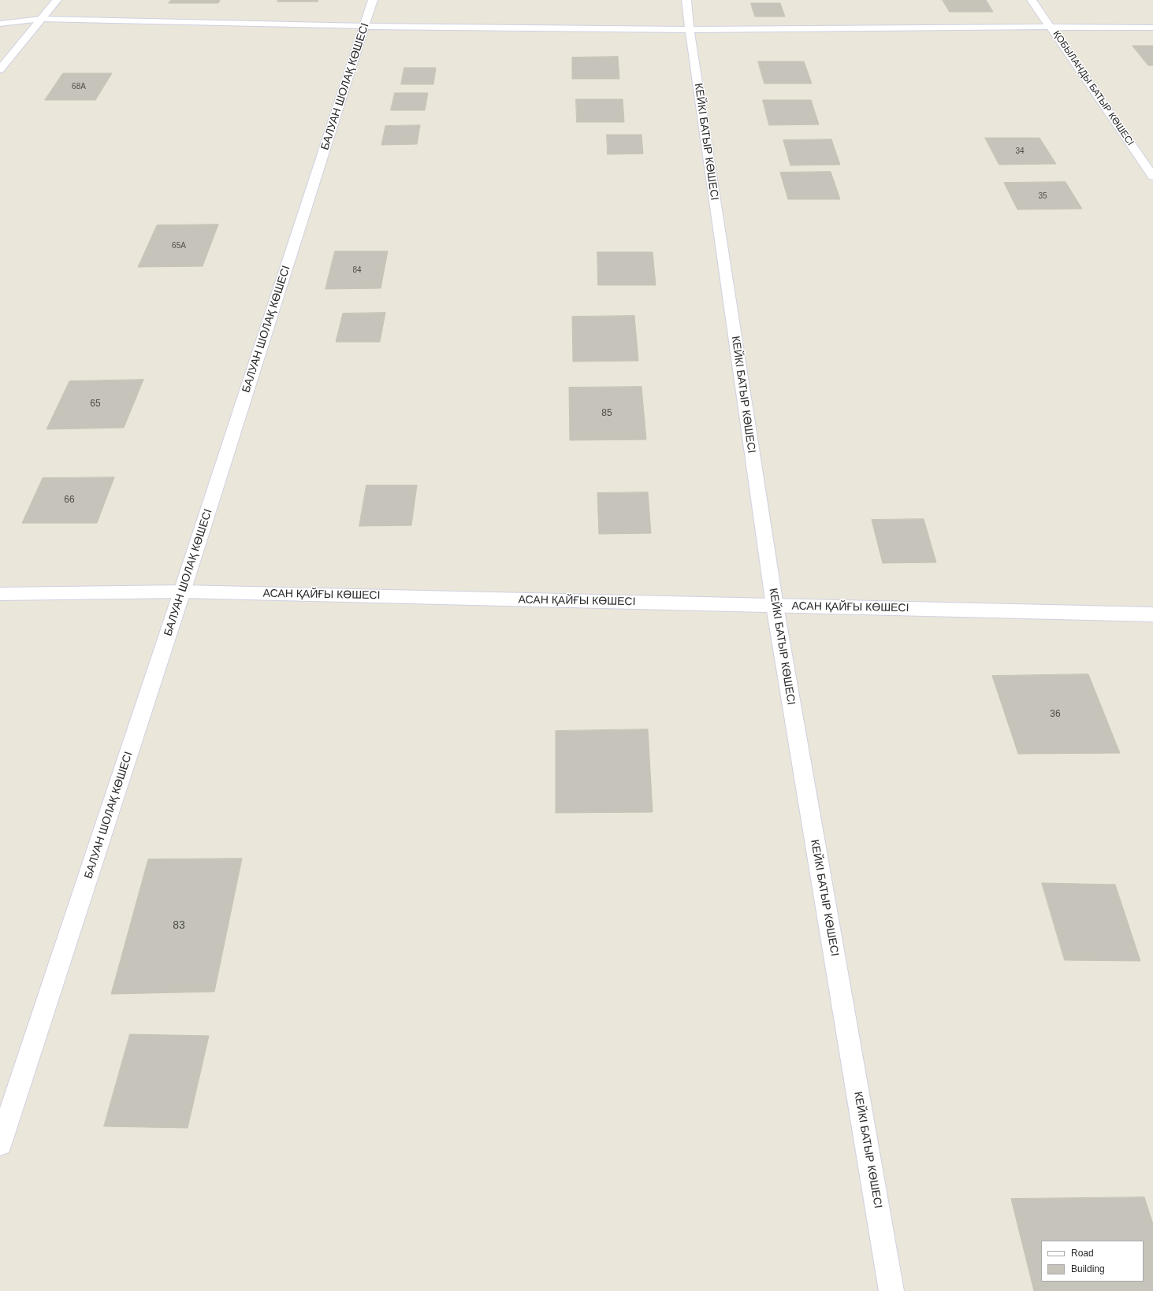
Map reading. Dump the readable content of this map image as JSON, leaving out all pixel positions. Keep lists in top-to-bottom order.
{
  "streets": {
    "street": [
      "БАЛУАН ШОЛАҚ КӨШЕСІ",
      "ҚОБЫЛАНДЫ БАТЫР КӨШЕСІ",
      "КЕЙКІ БАТЫР КӨШЕСІ",
      "АСАН ҚАЙҒЫ КӨШЕСІ"
    ]
  },
  "crossings": [
    ["БАЛУАН ШОЛАҚ КӨШЕСІ", "АСАН ҚАЙҒЫ КӨШЕСІ"],
    ["КЕЙКІ БАТЫР КӨШЕСІ", "АСАН ҚАЙҒЫ КӨШЕСІ"]
  ],
  "house_numbers": [
    "68А",
    "34",
    "35",
    "65А",
    "84",
    "65",
    "85",
    "66",
    "36",
    "83"
  ],
  "legend": ["Road", "Building"]
}
